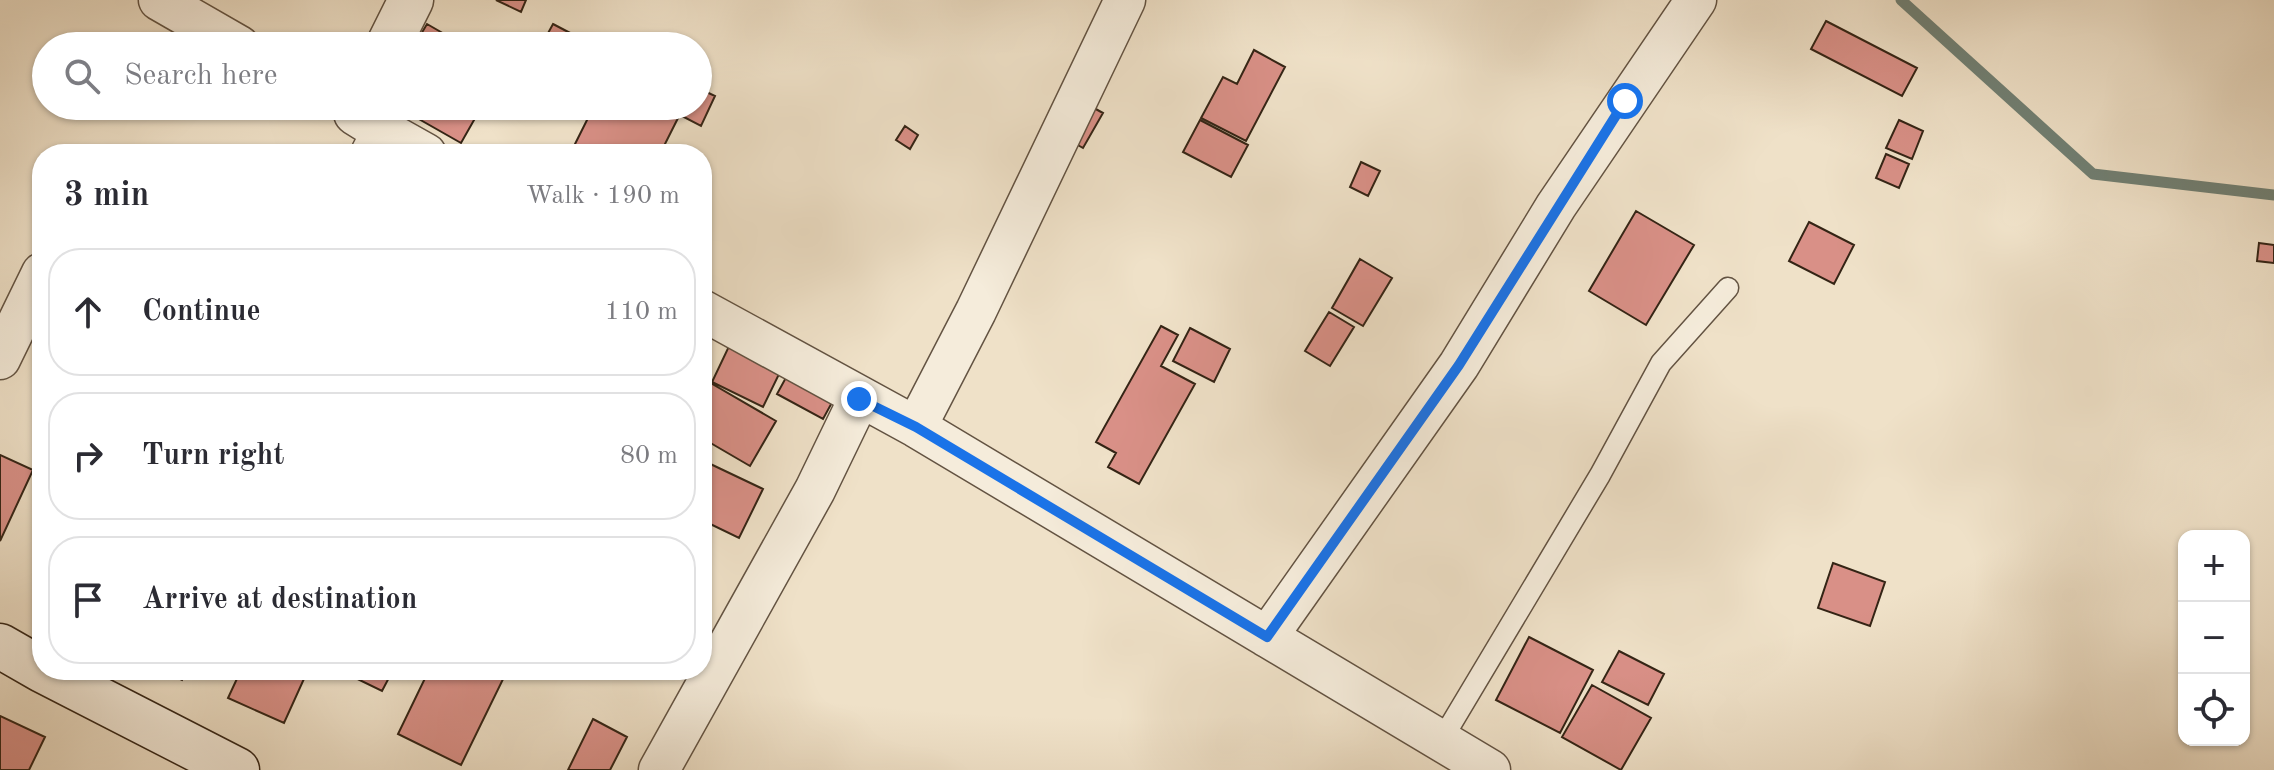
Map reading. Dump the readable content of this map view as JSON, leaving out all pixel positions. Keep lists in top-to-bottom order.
{
  "page": {
    "search": "Search here",
    "heading": ["3 min", "Walk · 190 m"],
    "list": [
      ["Continue", "110 m"],
      ["Turn right", "80 m"],
      "Arrive at destination"
    ],
    "map_buttons": ["+", "−"]
  }
}
